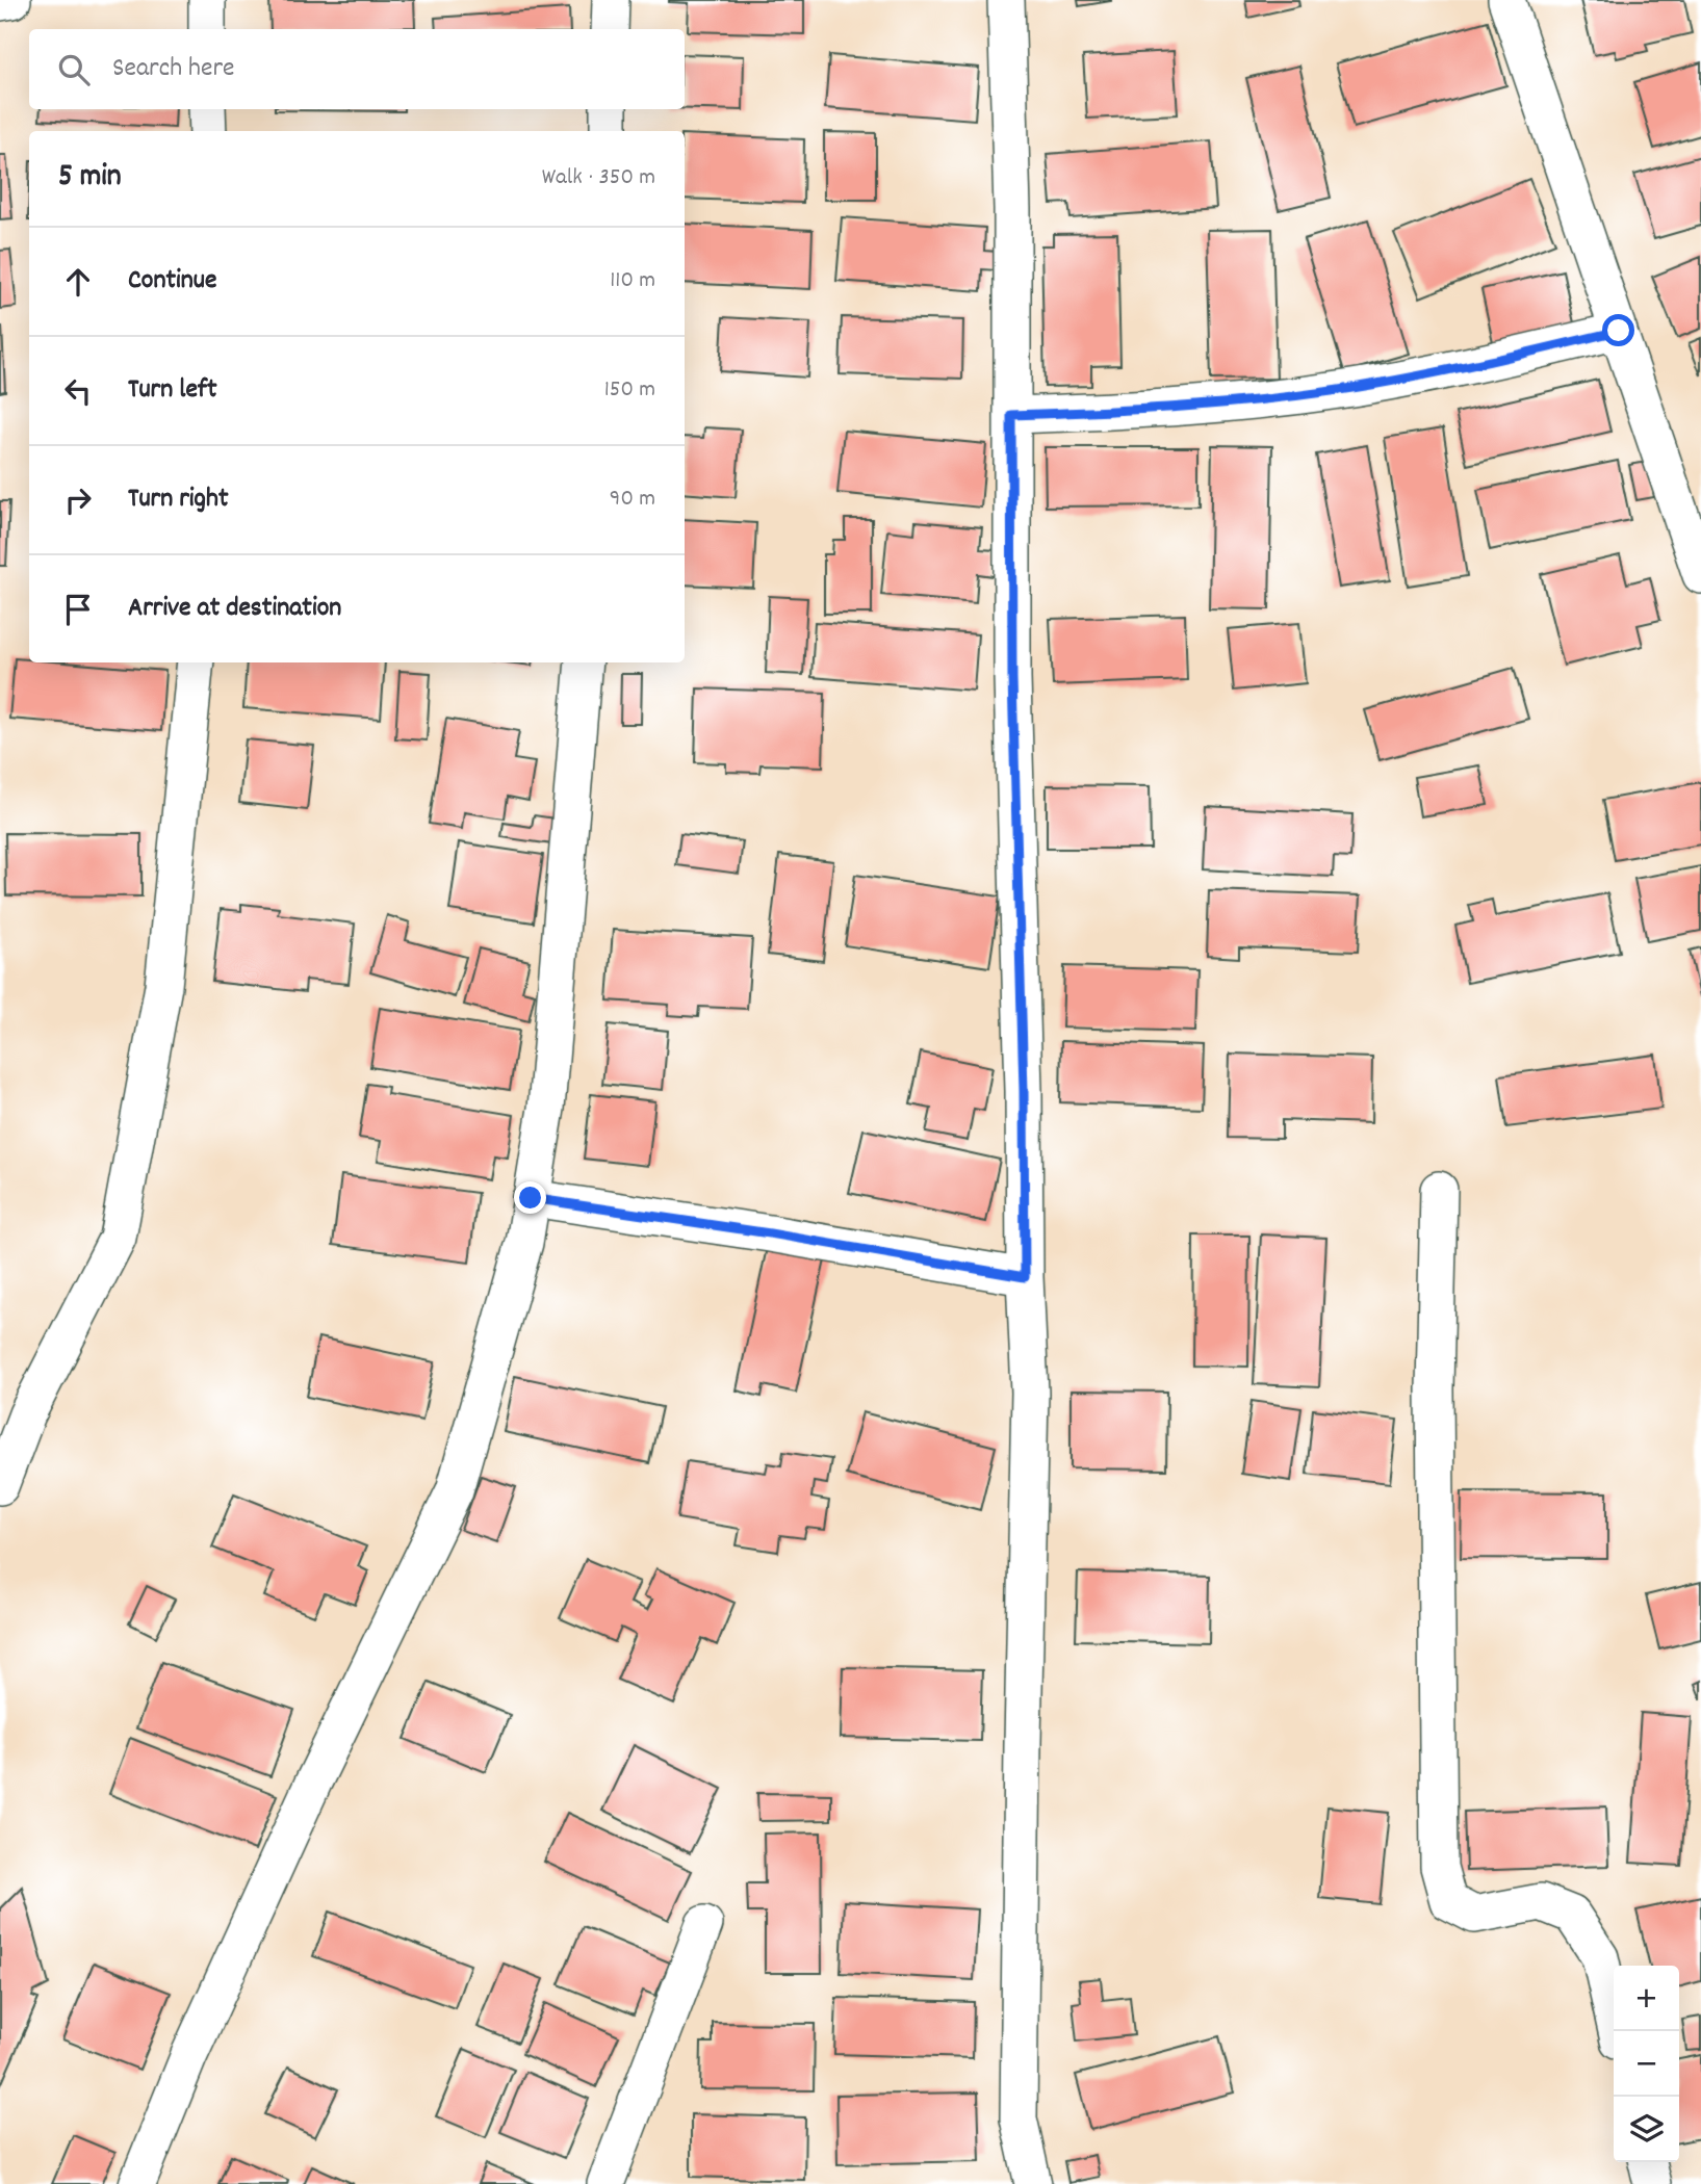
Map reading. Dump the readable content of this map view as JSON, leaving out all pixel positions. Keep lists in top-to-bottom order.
{
  "page": {
    "search": "Search here",
    "heading": ["5 min", "Walk · 350 m"],
    "list": [
      ["Continue", "110 m"],
      ["Turn left", "150 m"],
      ["Turn right", "90 m"],
      "Arrive at destination"
    ],
    "map_buttons": ["+", "−"]
  }
}
